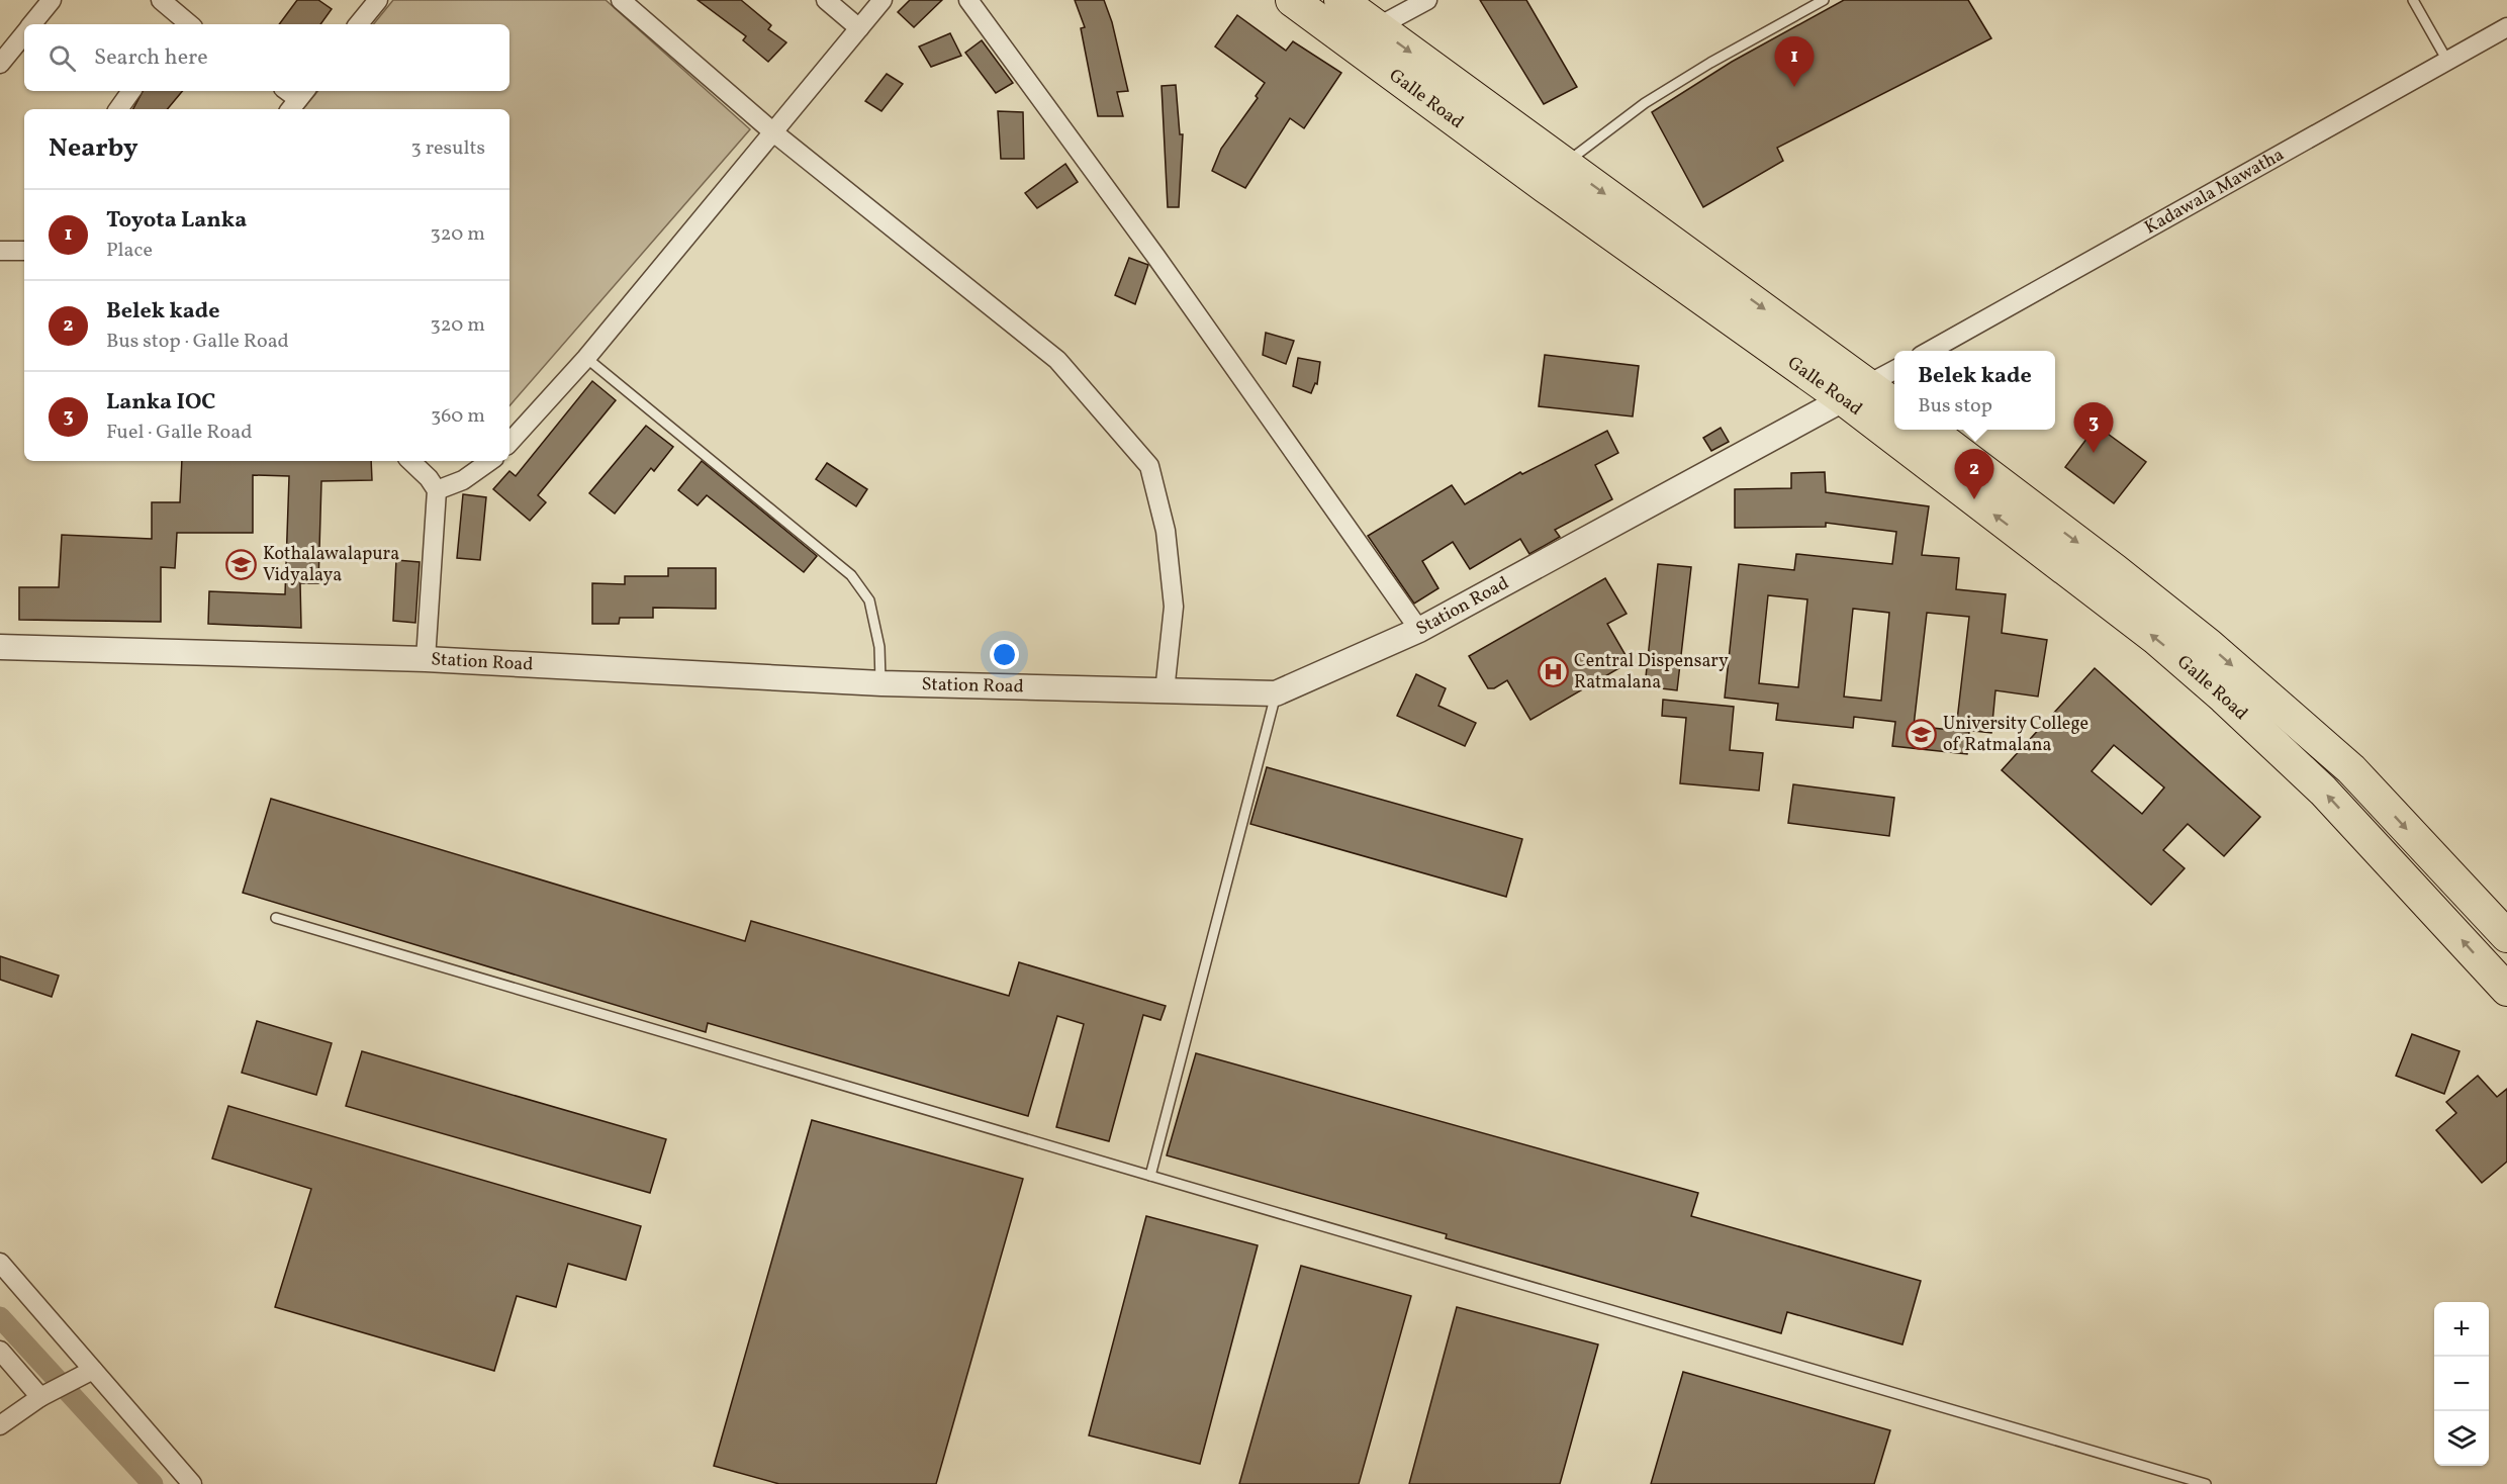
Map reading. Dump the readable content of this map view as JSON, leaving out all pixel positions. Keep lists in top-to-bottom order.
{
  "streets": {
    "highway": ["Galle Road"],
    "street": ["Kadawala Mawatha", "Station Road"]
  },
  "crossings": [
    ["Galle Road", "Station Road"]
  ],
  "places": {
    "school or university": ["Kothalawalapura Vidyalaya", "University College of Ratmalana"],
    "hospital": ["Central Dispensary Ratmalana"]
  },
  "page": {
    "search": "Search here",
    "pins": ["1", "3", "2"],
    "heading": ["Nearby", "3 results"],
    "list": [
      {
        "mark": "1",
        "name": "Toyota Lanka",
        "note": "Place",
        "value": "320 m"
      },
      {
        "mark": "2",
        "name": "Belek kade",
        "note": "Bus stop · Galle Road",
        "value": "320 m"
      },
      {
        "mark": "3",
        "name": "Lanka IOC",
        "note": "Fuel · Galle Road",
        "value": "360 m"
      }
    ],
    "popup": ["Belek kade", "Bus stop"],
    "map_buttons": ["+", "−"]
  }
}
